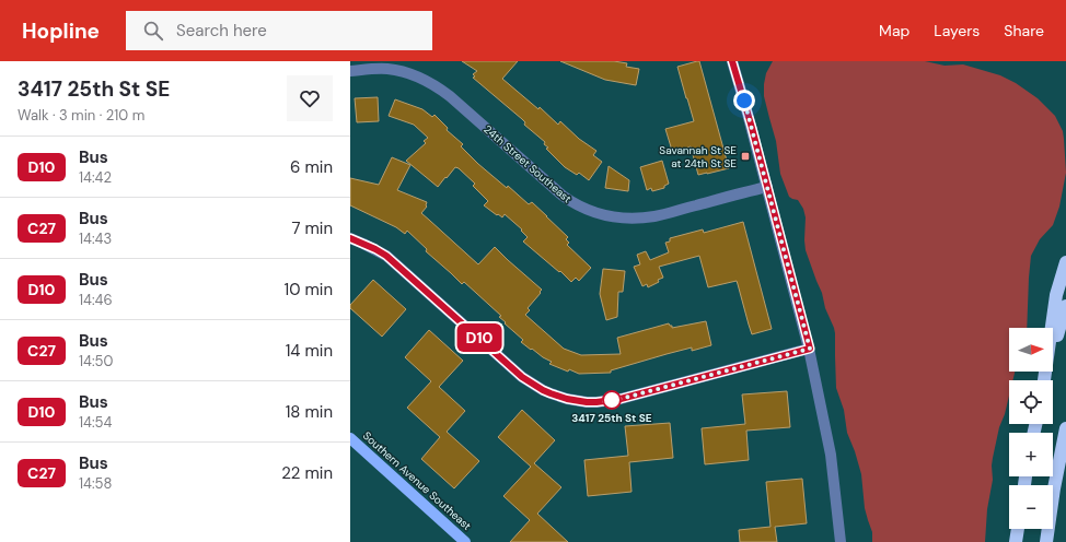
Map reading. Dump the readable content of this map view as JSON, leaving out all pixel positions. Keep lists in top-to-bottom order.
{
  "streets": {
    "main road": ["Southern Avenue Southeast"],
    "street": ["24th Street Southeast"]
  },
  "places": {
    "transit": ["Savannah St SE at 24th St SE"],
    "other": ["3417 25th St SE"]
  },
  "lines": ["bus line D10"],
  "north": "right",
  "page": {
    "header": "Hopline",
    "search": "Search here",
    "nav": ["Map", "Layers", "Share"],
    "heading": ["3417 25th St SE", "Walk · 3 min · 210 m"],
    "on_map": "D10",
    "list": [
      {
        "mark": "D10",
        "name": "Bus",
        "note": "14:42",
        "value": "6 min"
      },
      {
        "mark": "C27",
        "name": "Bus",
        "note": "14:43",
        "value": "7 min"
      },
      {
        "mark": "D10",
        "name": "Bus",
        "note": "14:46",
        "value": "10 min"
      },
      {
        "mark": "C27",
        "name": "Bus",
        "note": "14:50",
        "value": "14 min"
      },
      {
        "mark": "D10",
        "name": "Bus",
        "note": "14:54",
        "value": "18 min"
      },
      {
        "mark": "C27",
        "name": "Bus",
        "note": "14:58",
        "value": "22 min"
      }
    ],
    "map_buttons": ["+", "−"]
  }
}
